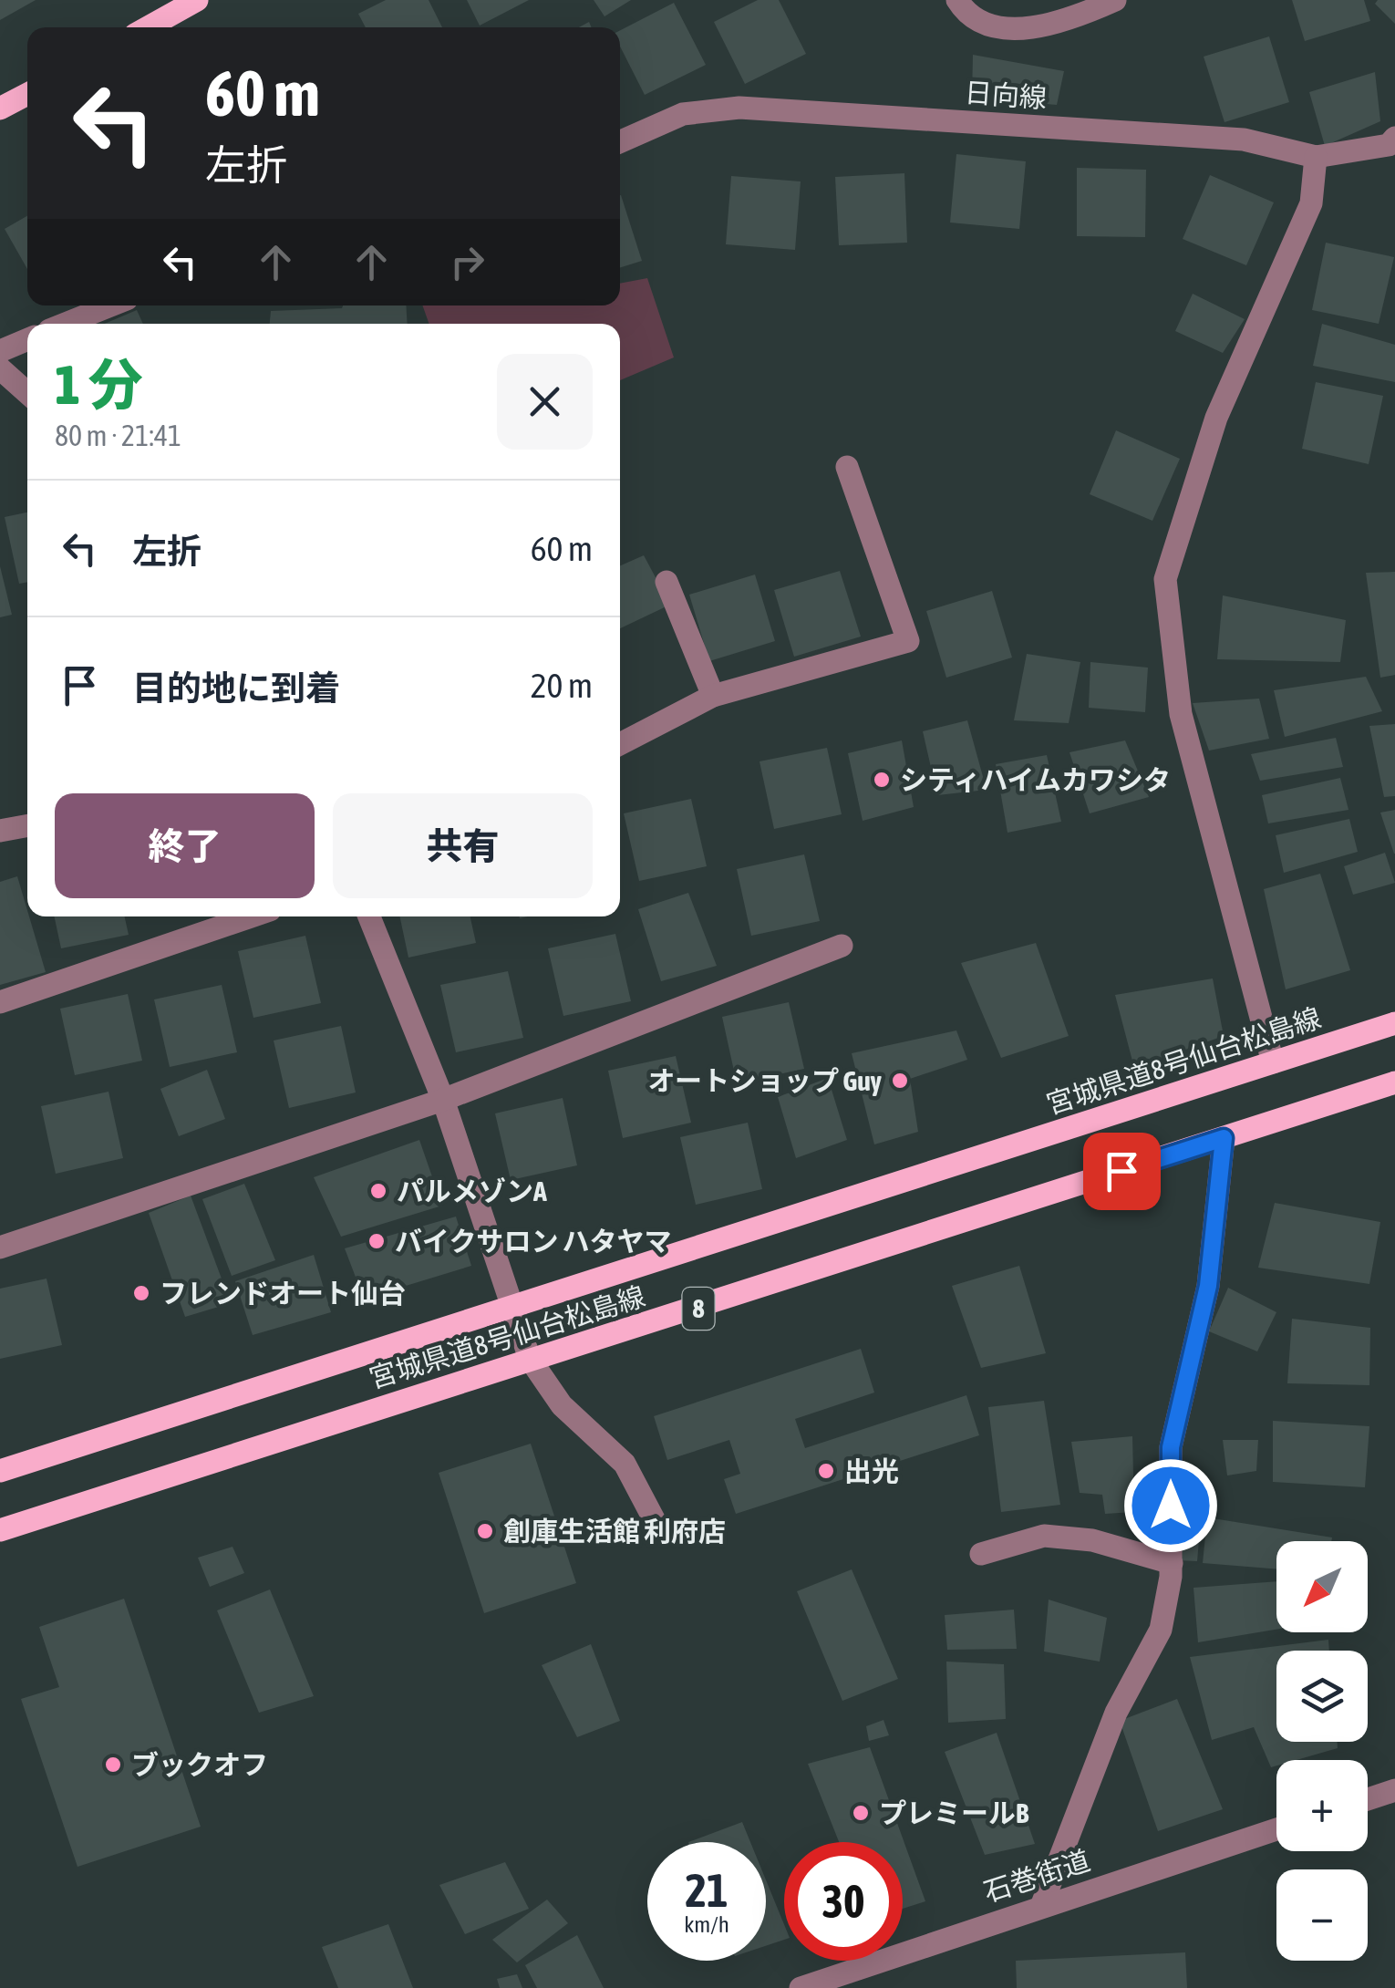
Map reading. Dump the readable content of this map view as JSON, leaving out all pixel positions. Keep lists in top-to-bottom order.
{
  "streets": {
    "main road": ["宮城県道8号仙台松島線", "8"],
    "street": ["日向線", "石巻街道"]
  },
  "places": [
    "シティハイムカワシタ",
    "オートショップ Guy",
    "パルメゾンA",
    "バイクサロン ハタヤマ",
    "フレンドオート仙台",
    "出光",
    "創庫生活館 利府店",
    "ブックオフ",
    "プレミールB"
  ],
  "north": "bottom left",
  "page": {
    "turn": ["60 m", "左折"],
    "heading": ["1 分", "80 m · 21:41"],
    "list": [
      {
        "name": "左折",
        "value": "60 m"
      },
      {
        "name": "目的地に到着",
        "value": "20 m"
      }
    ],
    "buttons": ["終了", "共有"],
    "map_buttons": ["+", "−"],
    "speed": "21 km/h",
    "limit": "30"
  }
}
